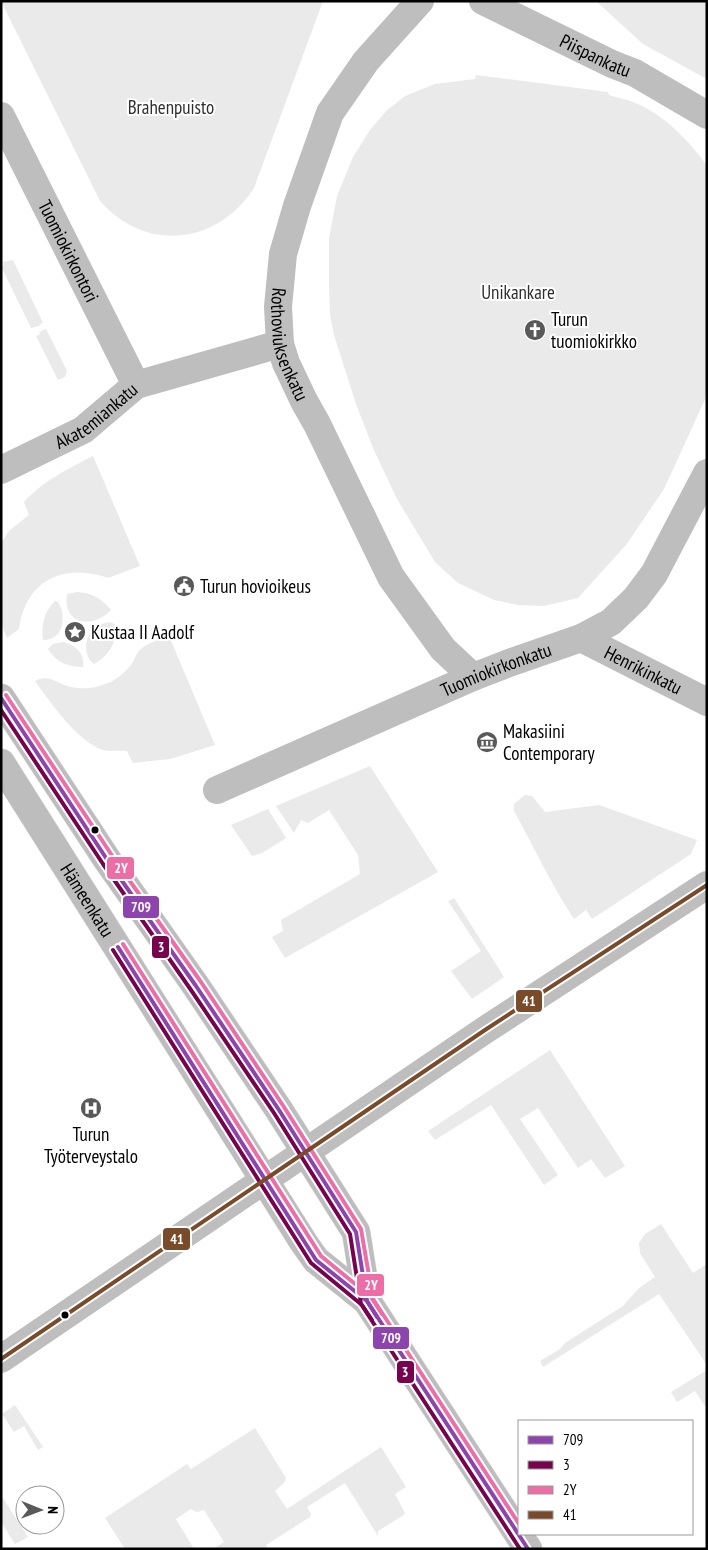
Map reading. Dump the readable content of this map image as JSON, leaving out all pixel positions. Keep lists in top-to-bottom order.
{
  "streets": {
    "highway": ["Hämeenkatu"],
    "street": [
      "Piispankatu",
      "Tuomiokirkontori",
      "Rothoviuksenkatu",
      "Akatemiankatu",
      "Tuomiokirkonkatu",
      "Henrikinkatu"
    ]
  },
  "crossings": [
    ["Tuomiokirkontori", "Akatemiankatu"],
    ["Rothoviuksenkatu", "Akatemiankatu"],
    ["Rothoviuksenkatu", "Tuomiokirkonkatu"],
    ["Tuomiokirkonkatu", "Henrikinkatu"]
  ],
  "parks": ["Brahenpuisto", "Unikankare"],
  "places": {
    "church": ["Turun tuomiokirkko"],
    "public building": ["Turun hovioikeus"],
    "place": ["Kustaa II Aadolf"],
    "museum": ["Makasiini Contemporary"],
    "hospital": ["Turun Työterveystalo"]
  },
  "lines": [
    "transit line 2Y",
    "transit line 709",
    "transit line 3",
    "transit line 41"
  ],
  "legend": [
    "709",
    "3",
    "2Y",
    "41"
  ],
  "north": "right"
}
